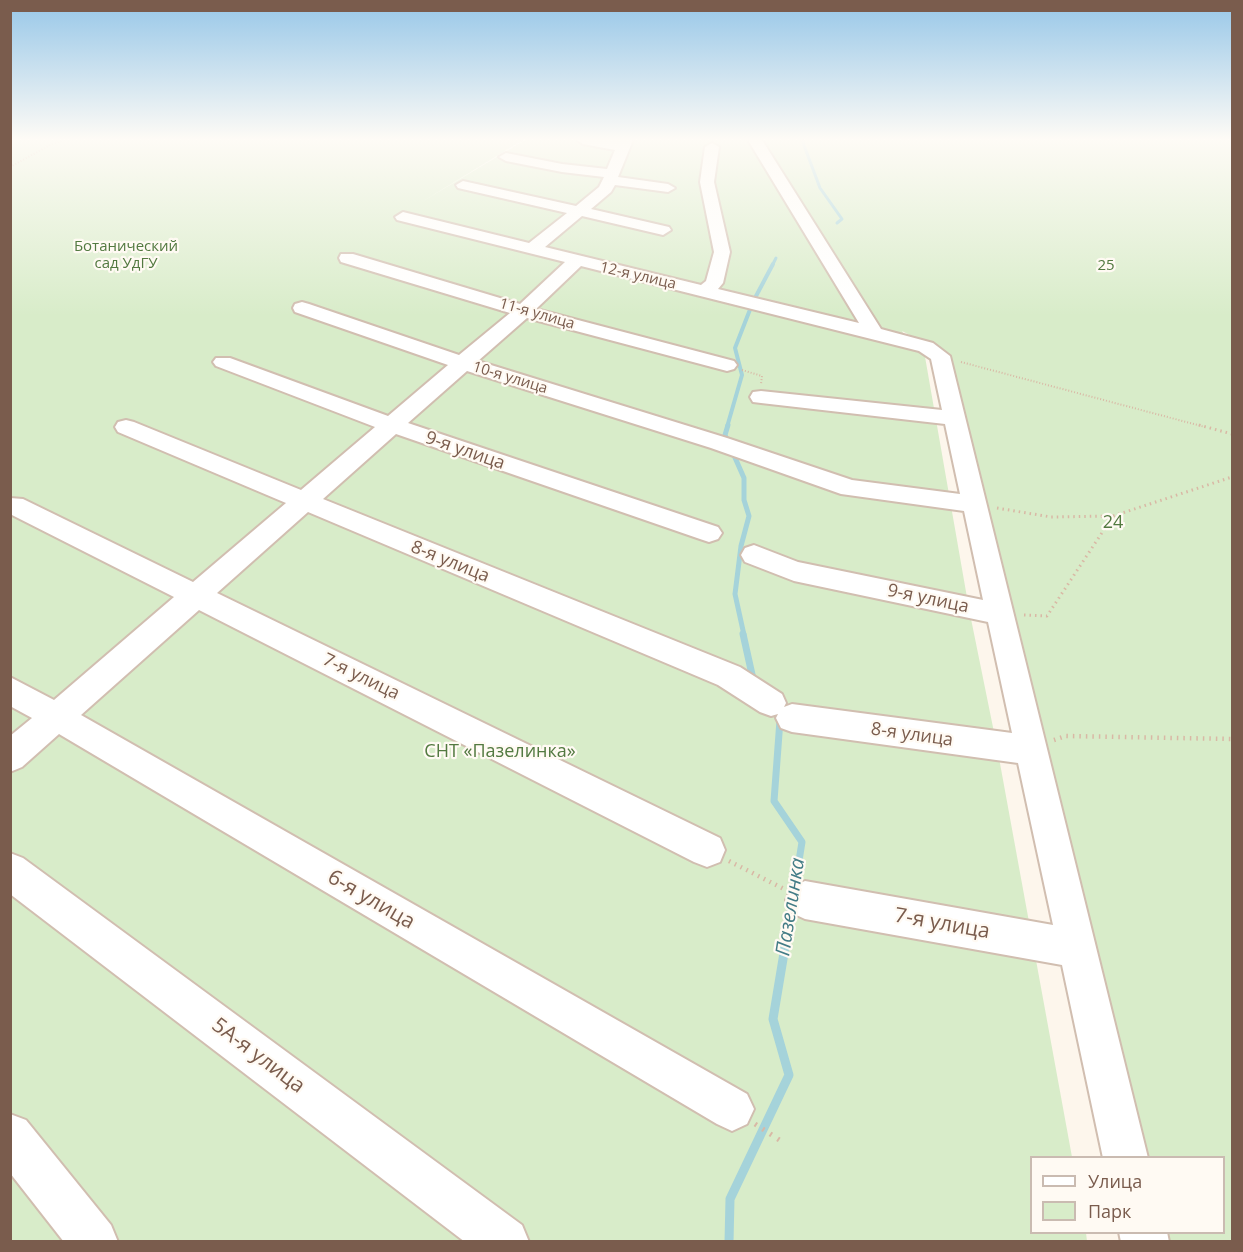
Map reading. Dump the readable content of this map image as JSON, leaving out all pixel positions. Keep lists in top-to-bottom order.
{
  "streets": {
    "street": [
      "12-я улица",
      "11-я улица",
      "10-я улица",
      "9-я улица",
      "8-я улица",
      "7-я улица",
      "6-я улица",
      "5А-я улица"
    ]
  },
  "water": ["Пазелинка"],
  "parks": [
    "Ботанический сад УдГУ",
    "25",
    "24",
    "СНТ «Пазелинка»"
  ],
  "legend": ["Улица", "Парк"]
}
